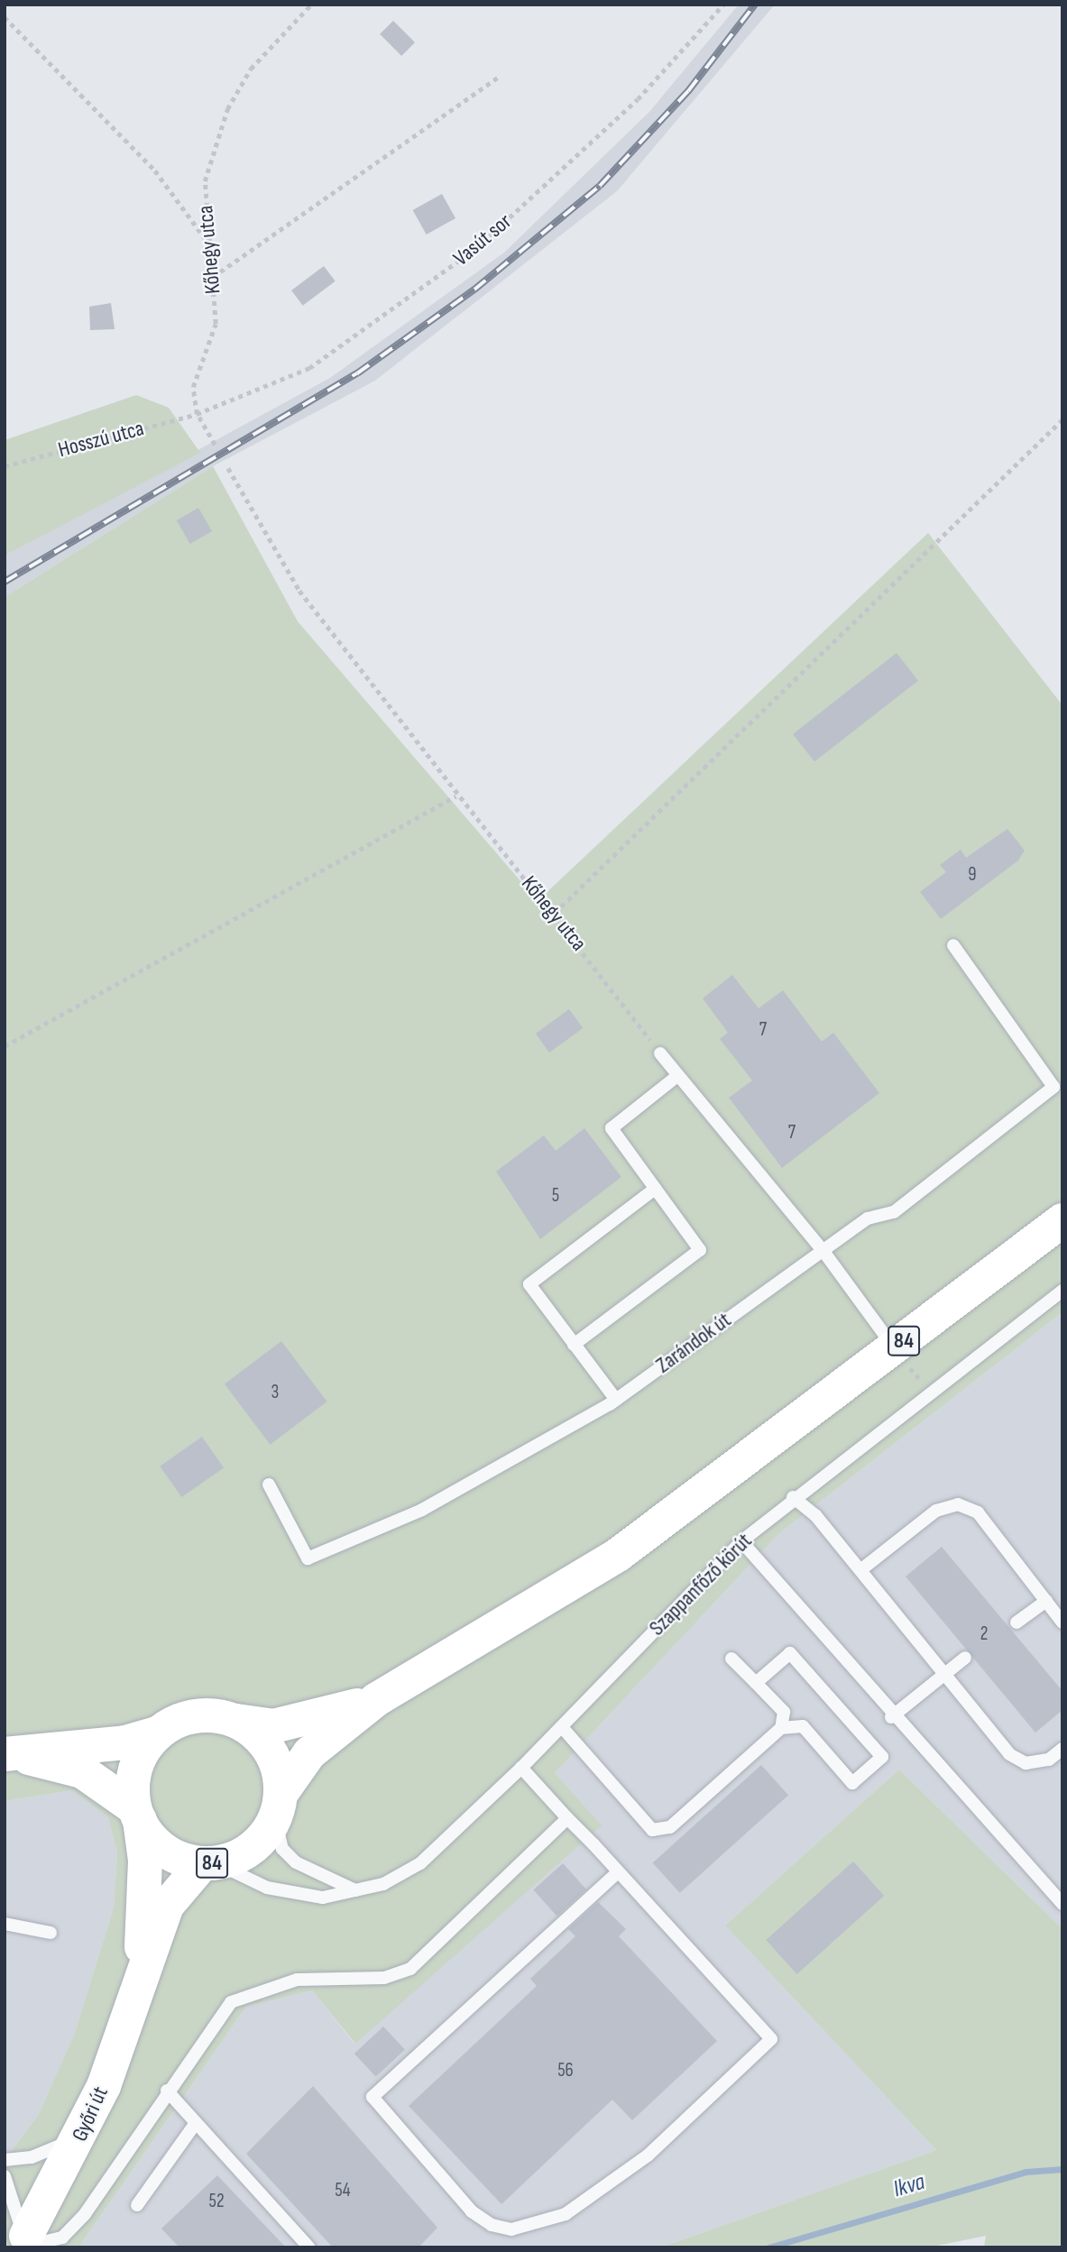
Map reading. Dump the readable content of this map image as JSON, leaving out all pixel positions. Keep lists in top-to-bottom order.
{
  "streets": {
    "main road": ["84", "Győri út"],
    "lane": ["Zarándok út", "Szappanfőző körút"],
    "path": ["Vasút sor", "Kőhegy utca", "Hosszú utca"]
  },
  "crossings": [
    ["Vasút sor", "Kőhegy utca"],
    ["Vasút sor", "Hosszú utca"],
    ["Kőhegy utca", "Hosszú utca"],
    ["84", "Szappanfőző körút"],
    ["84", "Győri út"],
    ["Szappanfőző körút", "Győri út"]
  ],
  "water": ["Ikva"],
  "house_numbers": [
    "9",
    "7",
    "7",
    "5",
    "3",
    "2",
    "56",
    "54",
    "52"
  ]
}
